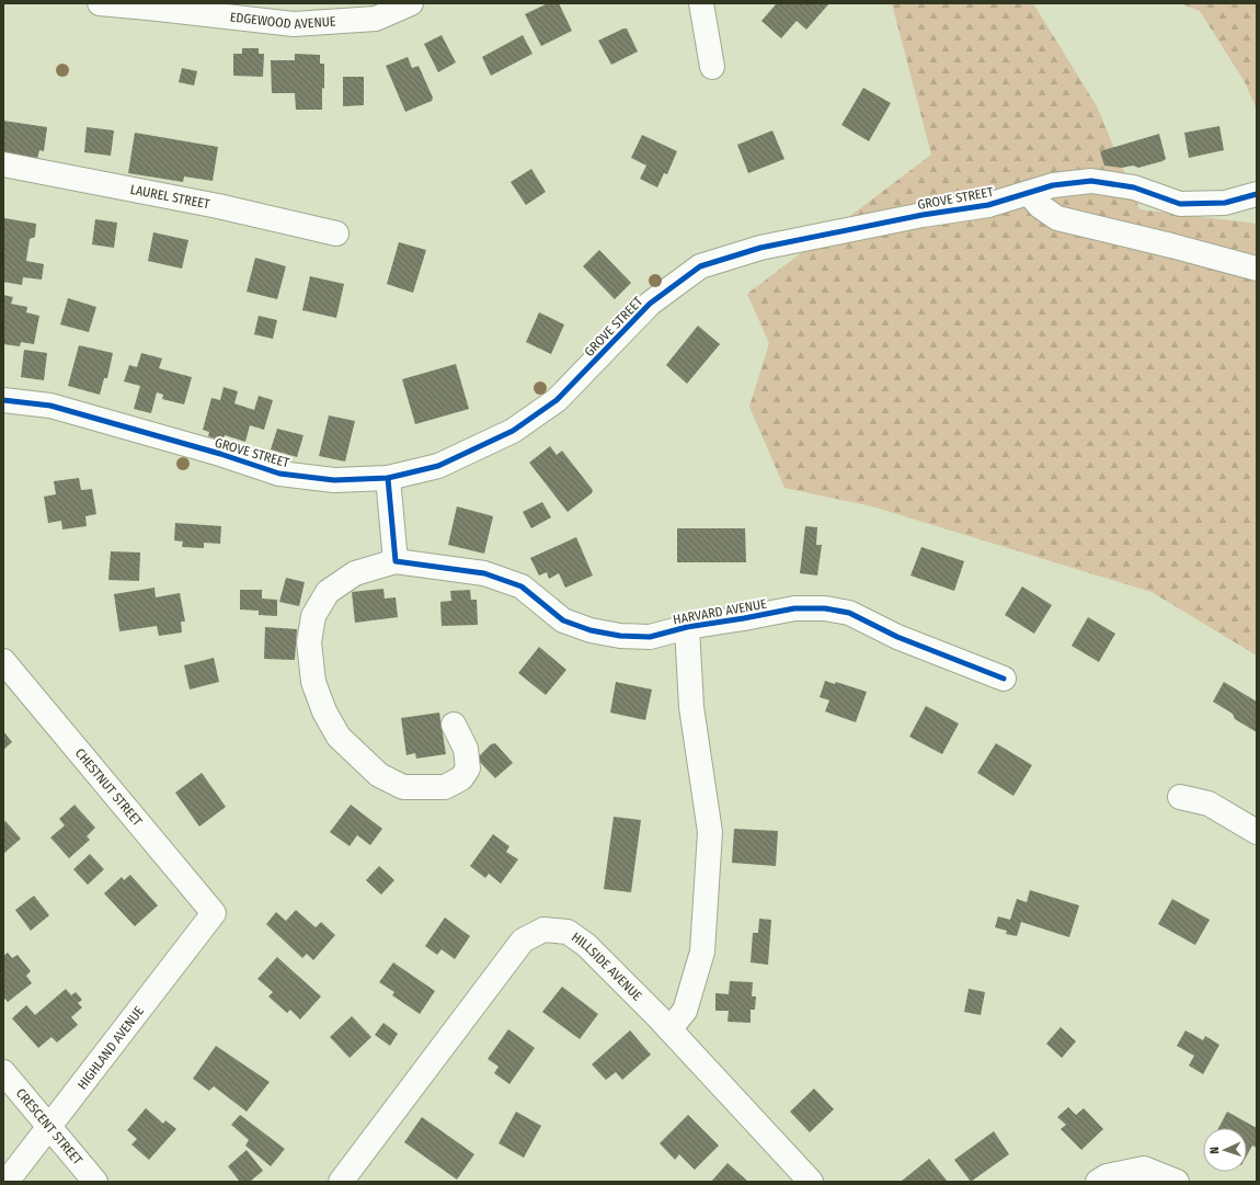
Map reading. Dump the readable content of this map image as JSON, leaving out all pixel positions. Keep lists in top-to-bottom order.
{
  "streets": {
    "street": [
      "EDGEWOOD AVENUE",
      "LAUREL STREET",
      "GROVE STREET",
      "HARVARD AVENUE",
      "CHESTNUT STREET",
      "HILLSIDE AVENUE",
      "HIGHLAND AVENUE",
      "CRESCENT STREET"
    ]
  },
  "crossings": [
    ["CHESTNUT STREET", "HIGHLAND AVENUE"],
    ["HIGHLAND AVENUE", "CRESCENT STREET"]
  ],
  "north": "left"
}
